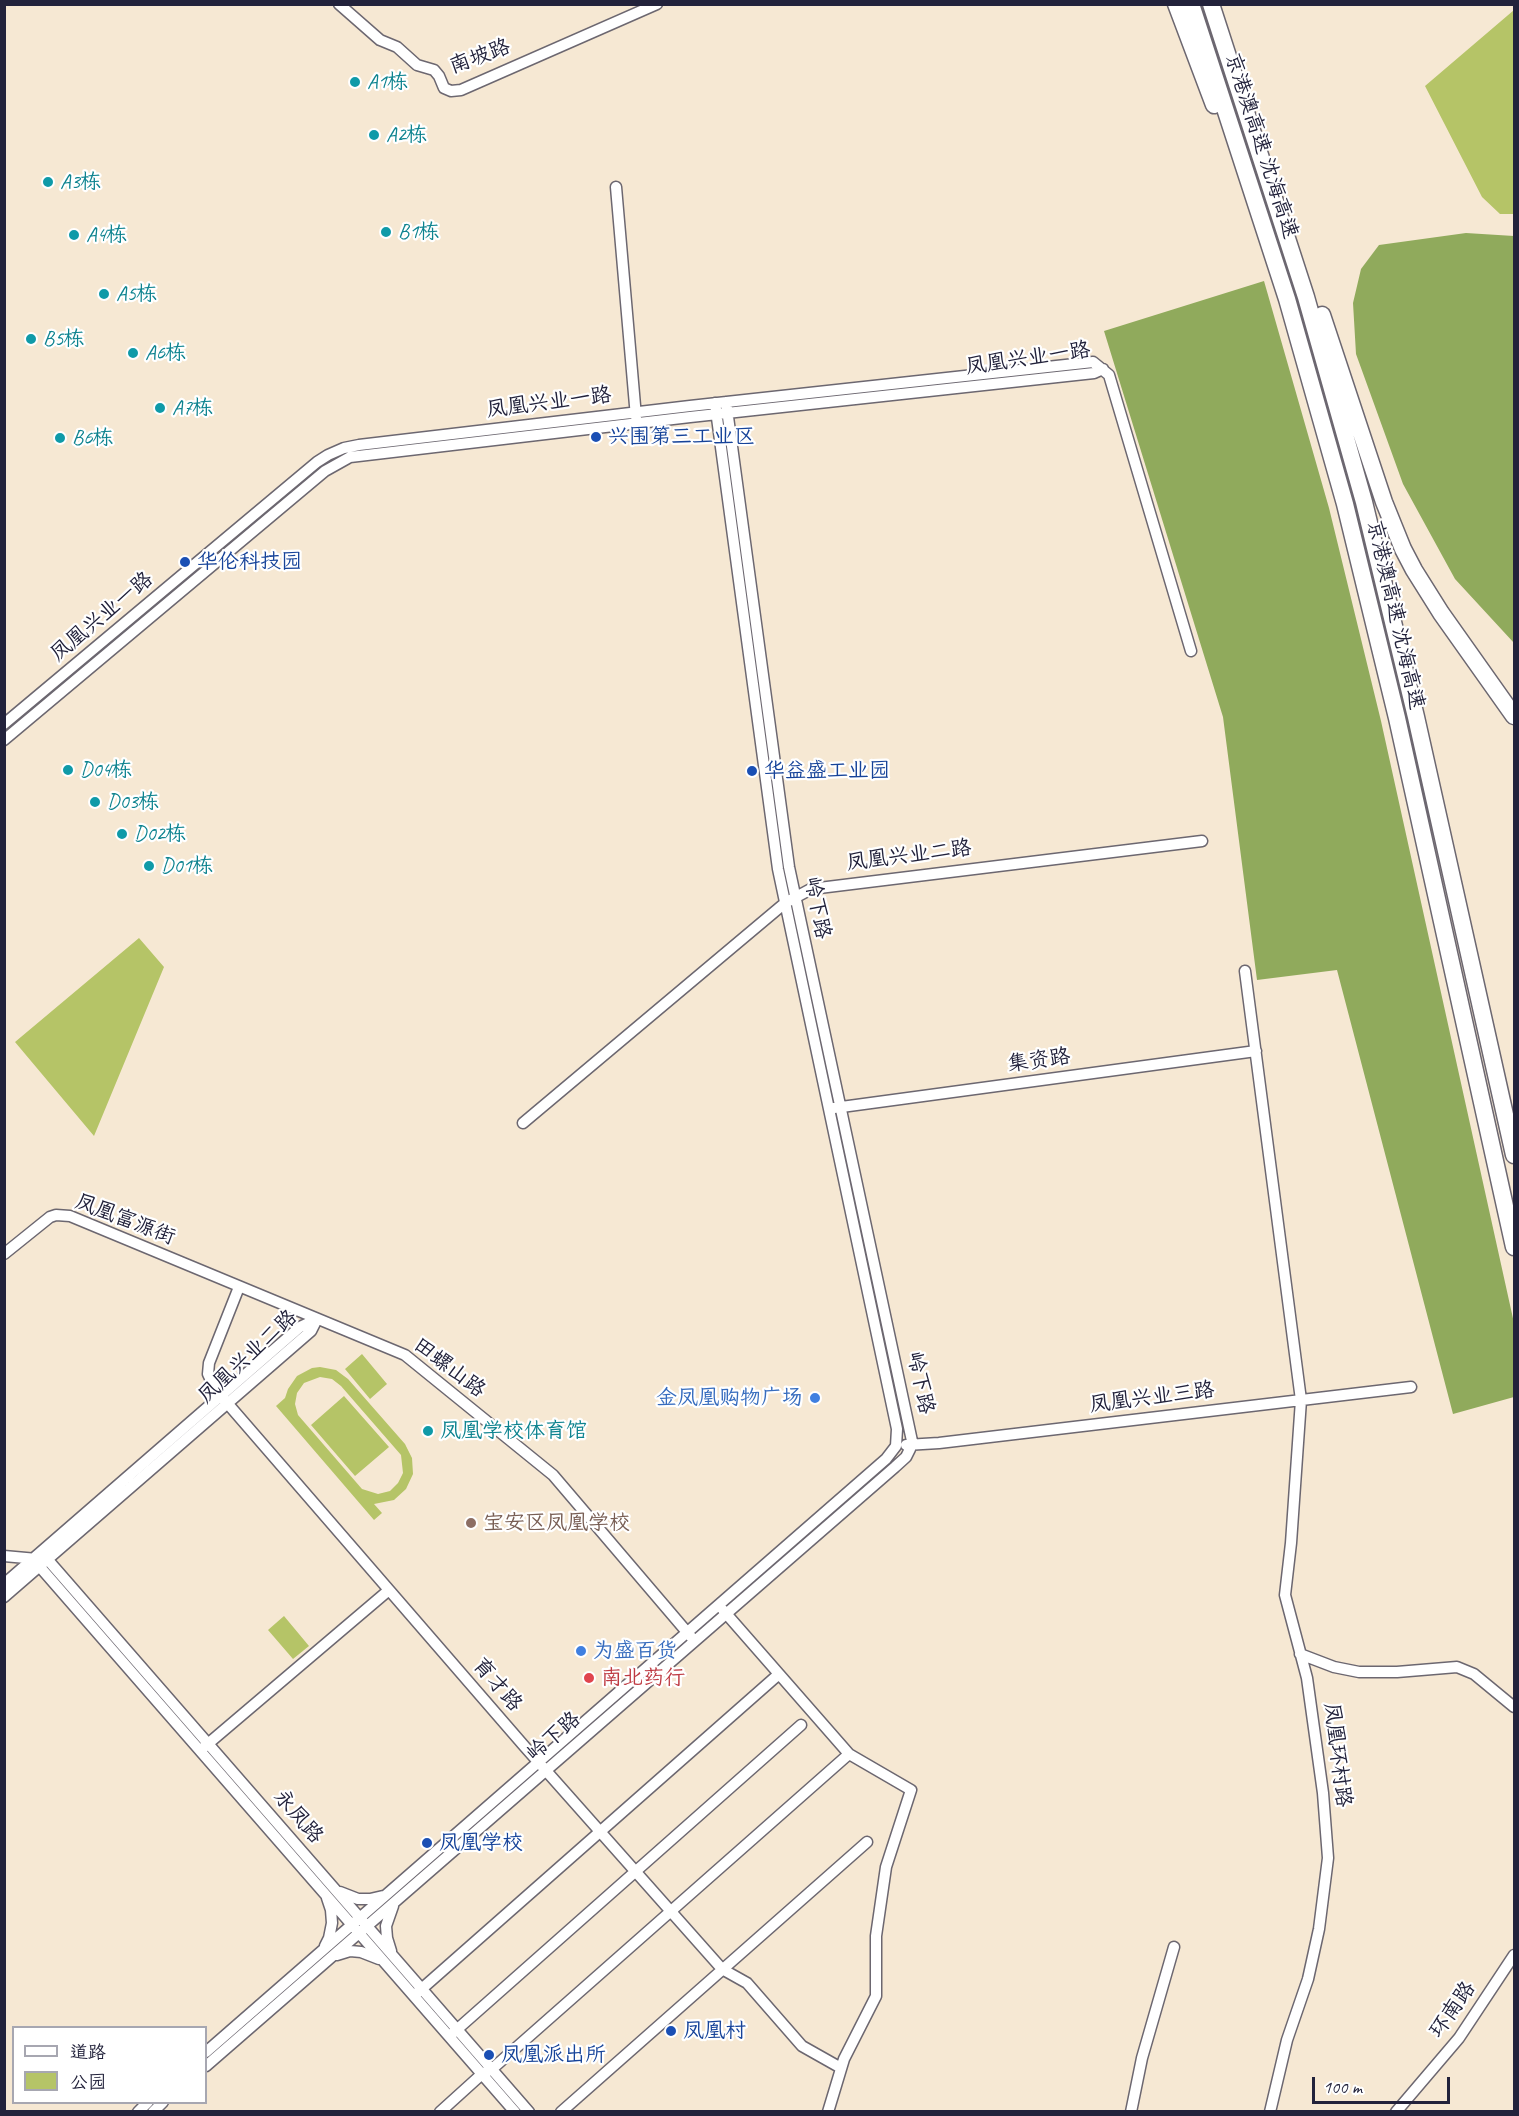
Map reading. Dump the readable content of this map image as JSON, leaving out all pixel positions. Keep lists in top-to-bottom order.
{
  "streets": {
    "highway": ["京港澳高速 沈海高速"],
    "street": [
      "南坡路",
      "凤凰兴业一路",
      "凤凰兴业二路",
      "岭下路",
      "集资路",
      "凤凰富源街",
      "田螺山路",
      "凤凰兴业三路",
      "育才路",
      "凤凰环村路",
      "永凤路",
      "环南路"
    ]
  },
  "crossings": [
    ["凤凰兴业一路", "岭下路"],
    ["凤凰兴业二路", "岭下路"],
    ["凤凰兴业二路", "田螺山路"],
    ["凤凰兴业二路", "育才路"],
    ["凤凰兴业二路", "永凤路"],
    ["岭下路", "集资路"],
    ["岭下路", "田螺山路"],
    ["岭下路", "凤凰兴业三路"],
    ["岭下路", "育才路"],
    ["岭下路", "永凤路"],
    ["集资路", "凤凰环村路"],
    ["凤凰富源街", "田螺山路"],
    ["凤凰富源街", "育才路"],
    ["田螺山路", "育才路"],
    ["凤凰兴业三路", "凤凰环村路"]
  ],
  "places": [
    "A1栋",
    "A2栋",
    "A3栋",
    "B1栋",
    "A4栋",
    "A5栋",
    "B5栋",
    "A6栋",
    "A7栋",
    "兴围第三工业区",
    "B6栋",
    "华伦科技园",
    "D04栋",
    "华益盛工业园",
    "D03栋",
    "D02栋",
    "D01栋",
    "金凤凰购物广场",
    "凤凰学校体育馆",
    "宝安区凤凰学校",
    "为盛百货",
    "南北药行",
    "凤凰学校",
    "凤凰村",
    "凤凰派出所"
  ],
  "legend": ["道路", "公园"],
  "scale_bar": "100 m"
}
